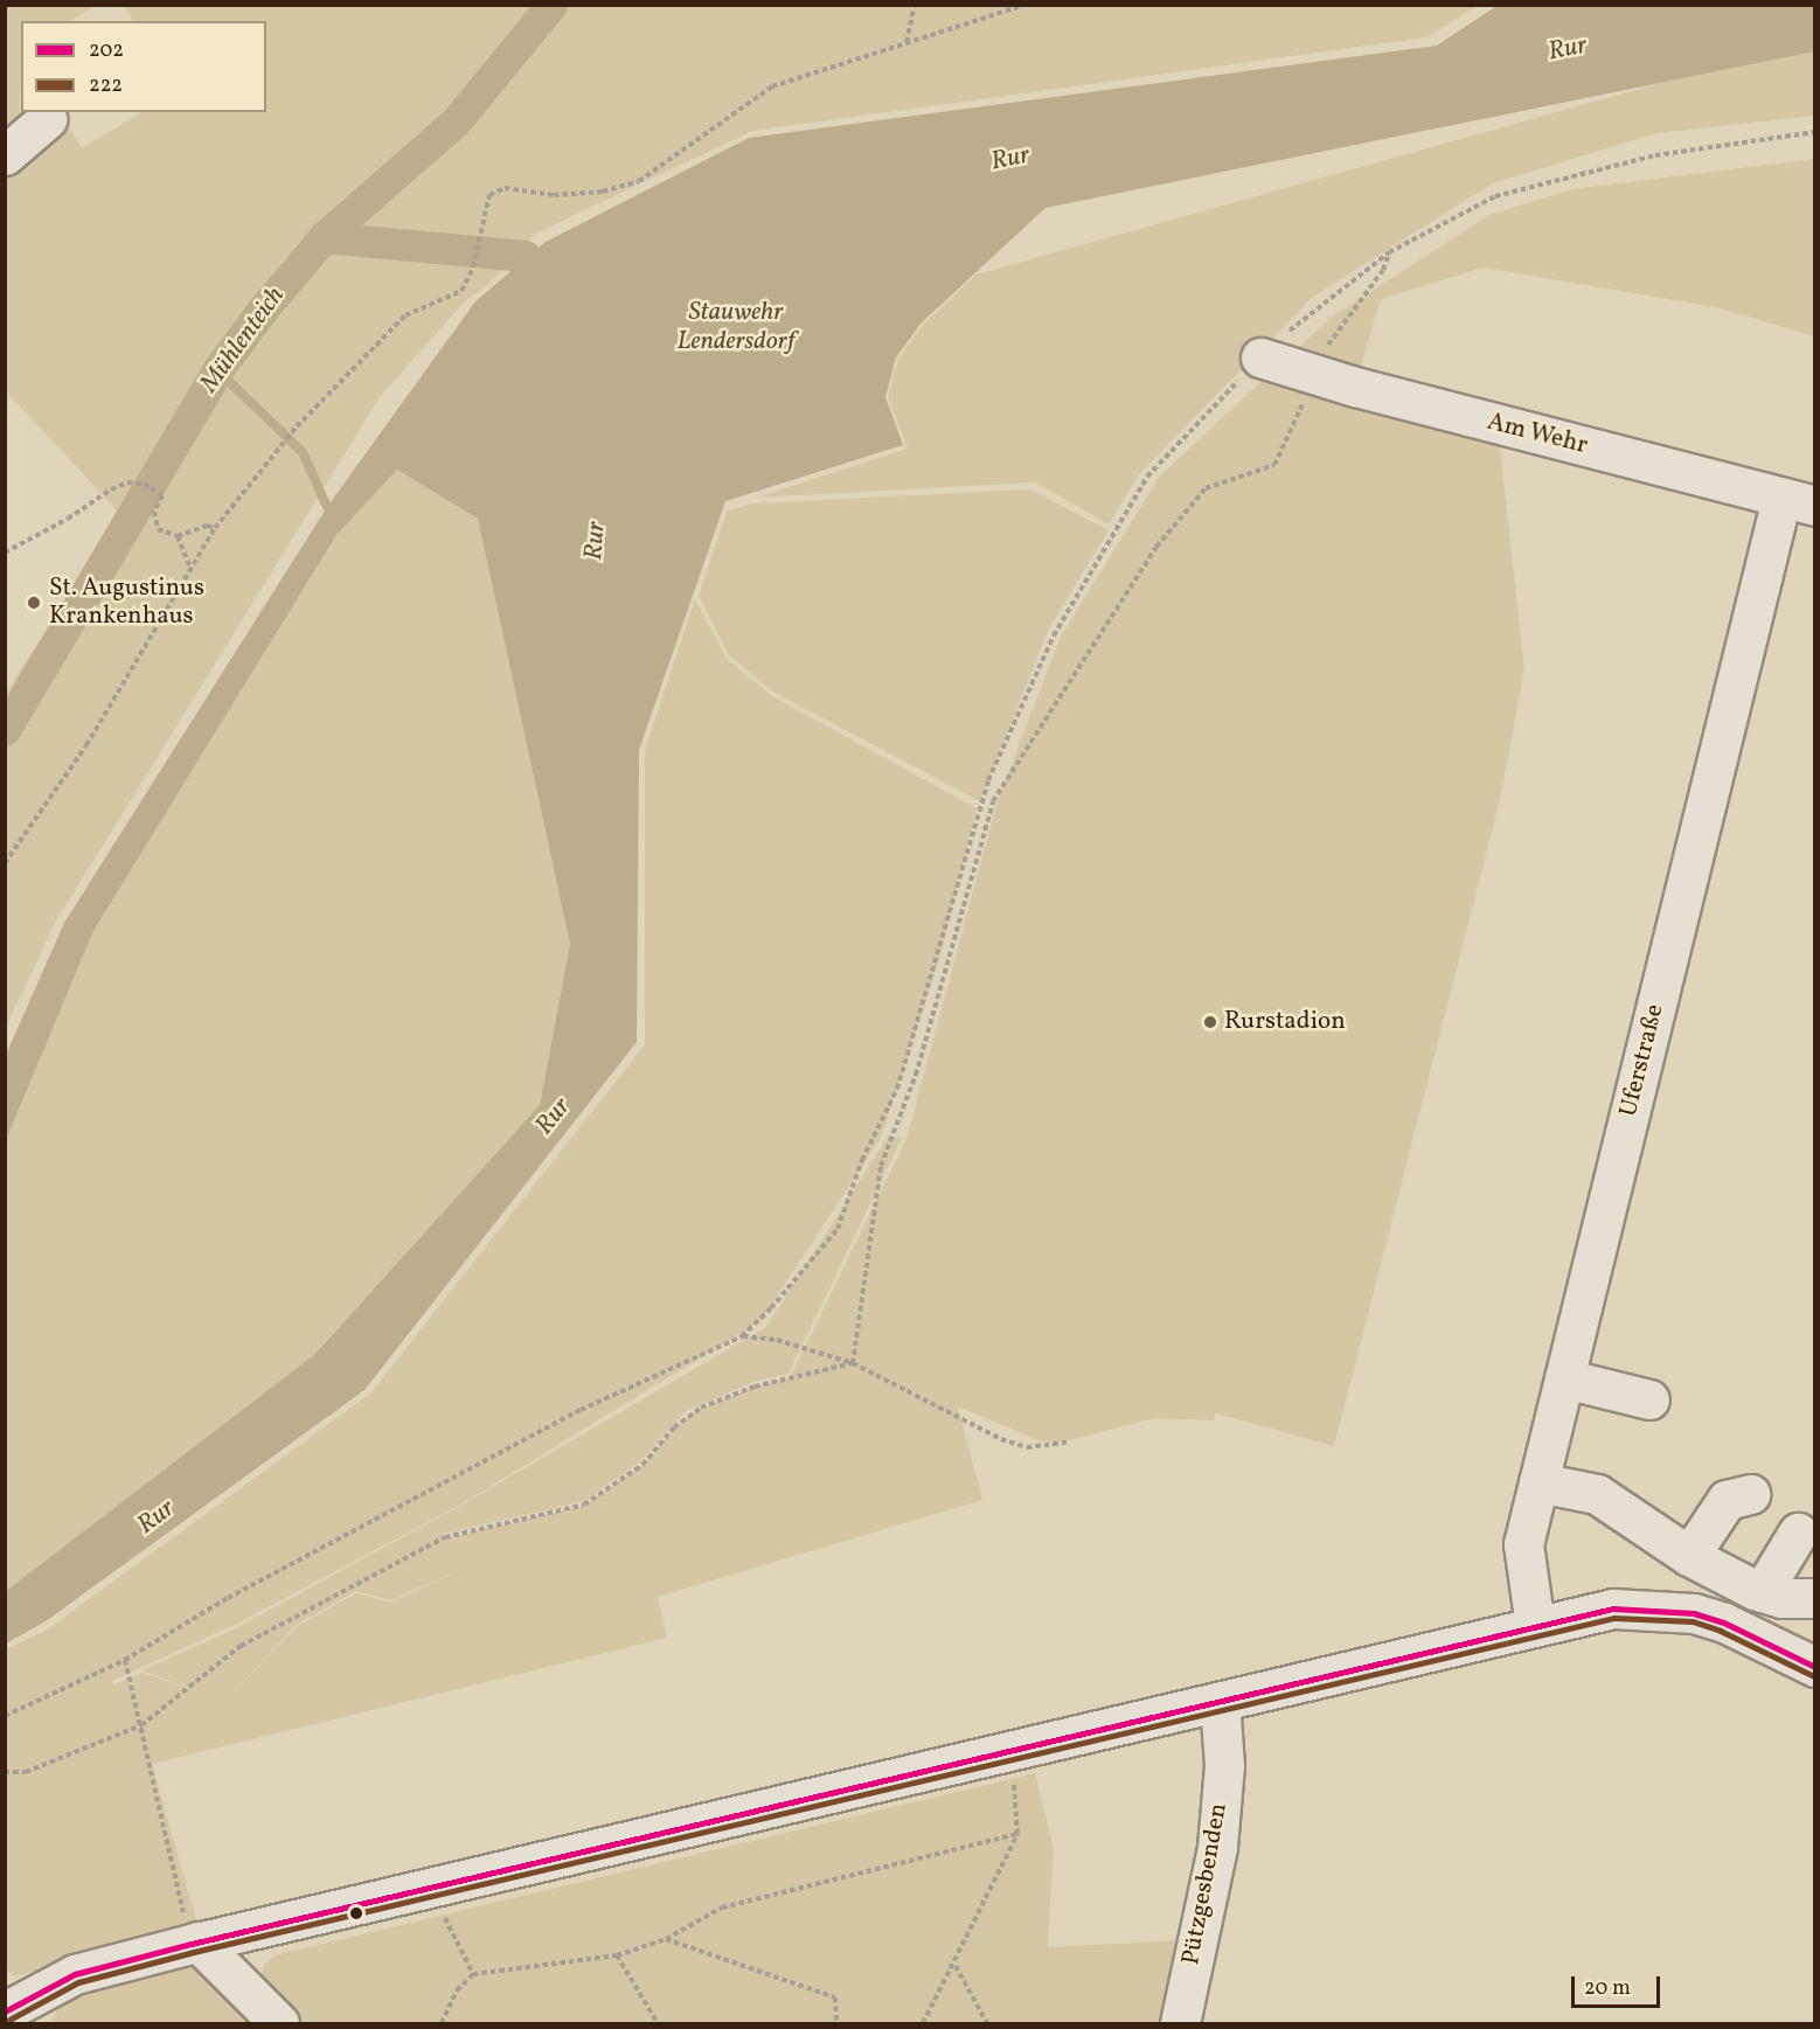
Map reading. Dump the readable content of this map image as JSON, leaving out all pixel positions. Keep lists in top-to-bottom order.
{
  "streets": {
    "street": ["Am Wehr", "Uferstraße", "Pützgesbenden"]
  },
  "crossings": [
    ["Am Wehr", "Uferstraße"]
  ],
  "water": ["Rur", "Stauwehr Lendersdorf", "Mühlenteich"],
  "places": ["St. Augustinus Krankenhaus", "Rurstadion"],
  "lines": ["transit line 202", "transit line 222"],
  "legend": ["202", "222"],
  "scale_bar": "20 m"
}
